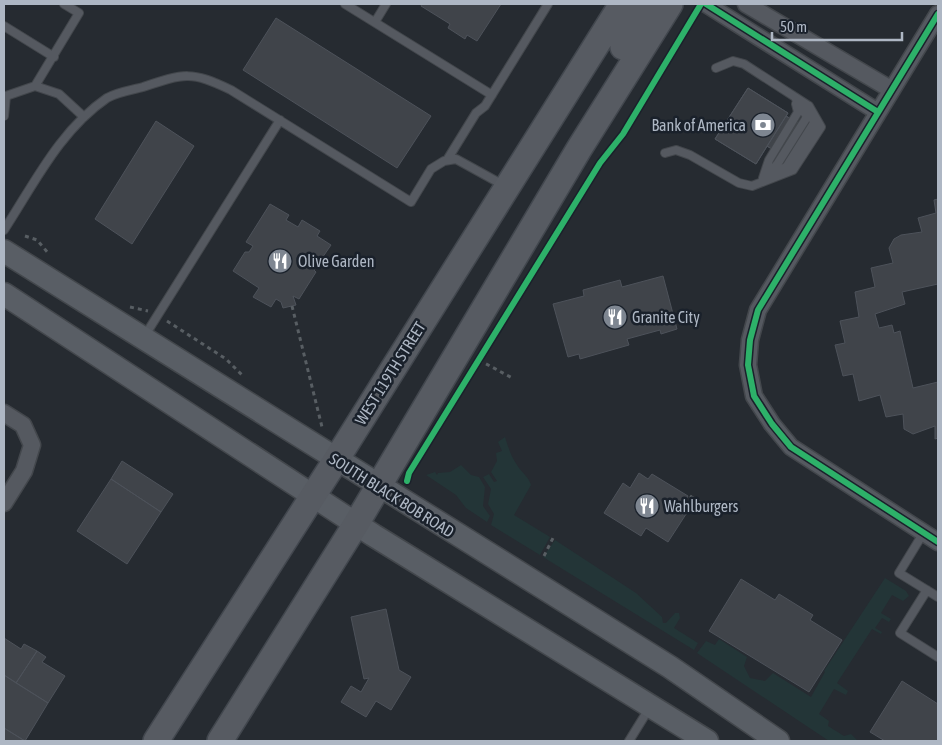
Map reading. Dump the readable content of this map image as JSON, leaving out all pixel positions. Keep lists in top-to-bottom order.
{
  "streets": {
    "main road": ["WEST 119TH STREET", "SOUTH BLACK BOB ROAD"]
  },
  "crossings": [
    ["WEST 119TH STREET", "SOUTH BLACK BOB ROAD"]
  ],
  "places": {
    "bank": ["Bank of America"],
    "restaurant": ["Olive Garden", "Granite City", "Wahlburgers"]
  },
  "scale_bar": "50 m"
}
